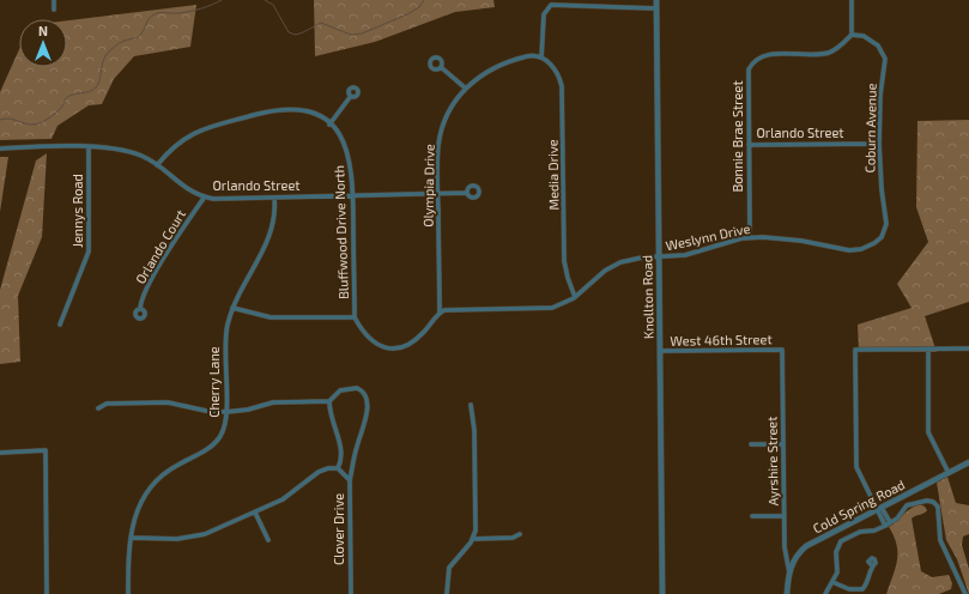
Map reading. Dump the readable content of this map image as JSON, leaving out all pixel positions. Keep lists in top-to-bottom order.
{
  "streets": {
    "street": [
      "Coburn Avenue",
      "Orlando Street",
      "Bonnie Brae Street",
      "Media Drive",
      "Olympia Drive",
      "Jennys Road",
      "Bluffwood Drive North",
      "Weslynn Drive",
      "Orlando Court",
      "Knollton Road",
      "West 46th Street",
      "Cherry Lane",
      "Ayrshire Street",
      "Cold Spring Road",
      "Clover Drive"
    ]
  },
  "crossings": [
    ["Coburn Avenue", "Orlando Street"],
    ["Coburn Avenue", "Bonnie Brae Street"],
    ["Coburn Avenue", "Weslynn Drive"],
    ["Orlando Street", "Bonnie Brae Street"],
    ["Orlando Street", "Olympia Drive"],
    ["Orlando Street", "Jennys Road"],
    ["Orlando Street", "Bluffwood Drive North"],
    ["Orlando Street", "Orlando Court"],
    ["Orlando Street", "Cherry Lane"],
    ["Bonnie Brae Street", "Weslynn Drive"],
    ["Media Drive", "Olympia Drive"],
    ["Media Drive", "Weslynn Drive"],
    ["Olympia Drive", "Weslynn Drive"],
    ["Weslynn Drive", "Knollton Road"],
    ["Knollton Road", "West 46th Street"],
    ["West 46th Street", "Ayrshire Street"],
    ["Ayrshire Street", "Cold Spring Road"]
  ],
  "north": "top"
}
